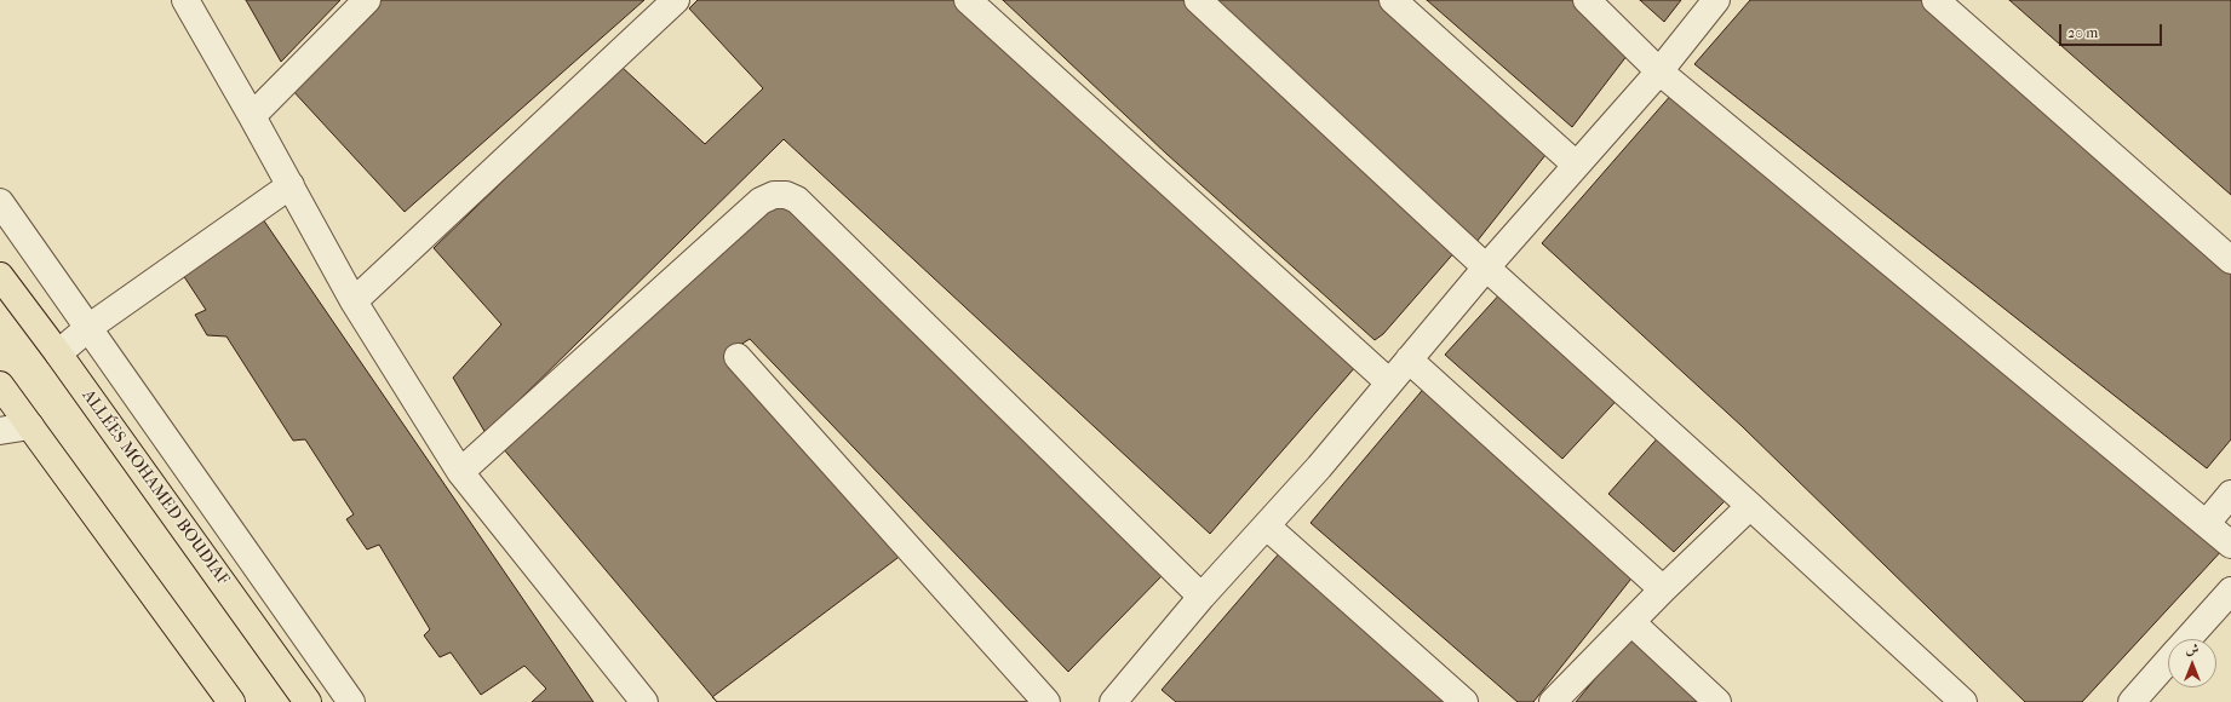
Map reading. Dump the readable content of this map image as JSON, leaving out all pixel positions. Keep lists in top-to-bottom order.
{
  "streets": {
    "main road": ["ALLÉES MOHAMED BOUDIAF"]
  },
  "scale_bar": "20 m",
  "north": "top"
}
